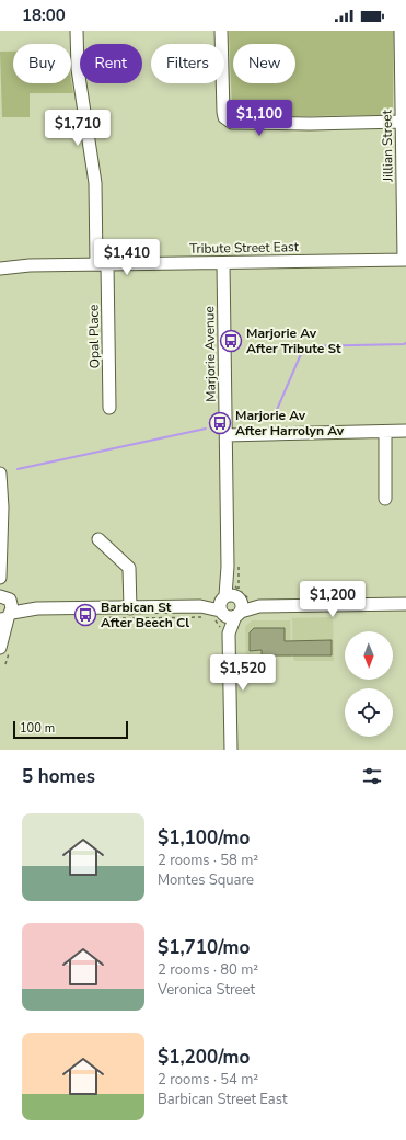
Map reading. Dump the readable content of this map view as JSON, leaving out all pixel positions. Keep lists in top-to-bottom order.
{
  "streets": {
    "street": [
      "Jillian Street",
      "Tribute Street East",
      "Opal Place",
      "Marjorie Avenue"
    ]
  },
  "crossings": [
    ["Jillian Street", "Tribute Street East"],
    ["Tribute Street East", "Opal Place"],
    ["Tribute Street East", "Marjorie Avenue"]
  ],
  "places": {
    "bus stop": ["Marjorie Av After Tribute St", "Marjorie Av After Harrolyn Av", "Barbican St After Beech Cl"]
  },
  "scale_bar": "100 m",
  "north": "bottom",
  "page": {
    "status": "18:00",
    "chip": [
      "Buy",
      "Rent",
      "Filters",
      "New"
    ],
    "price": [
      "$1,100",
      "$1,710",
      "$1,410",
      "$1,200",
      "$1,520"
    ],
    "scale": "100 m",
    "heading": "5 homes",
    "list": [
      {
        "name": "$1,100/mo",
        "note": "2 rooms · 58 m² · Montes Square"
      },
      {
        "name": "$1,710/mo",
        "note": "2 rooms · 80 m² · Veronica Street"
      },
      {
        "name": "$1,200/mo",
        "note": "2 rooms · 54 m² · Barbican Street East"
      }
    ]
  }
}
